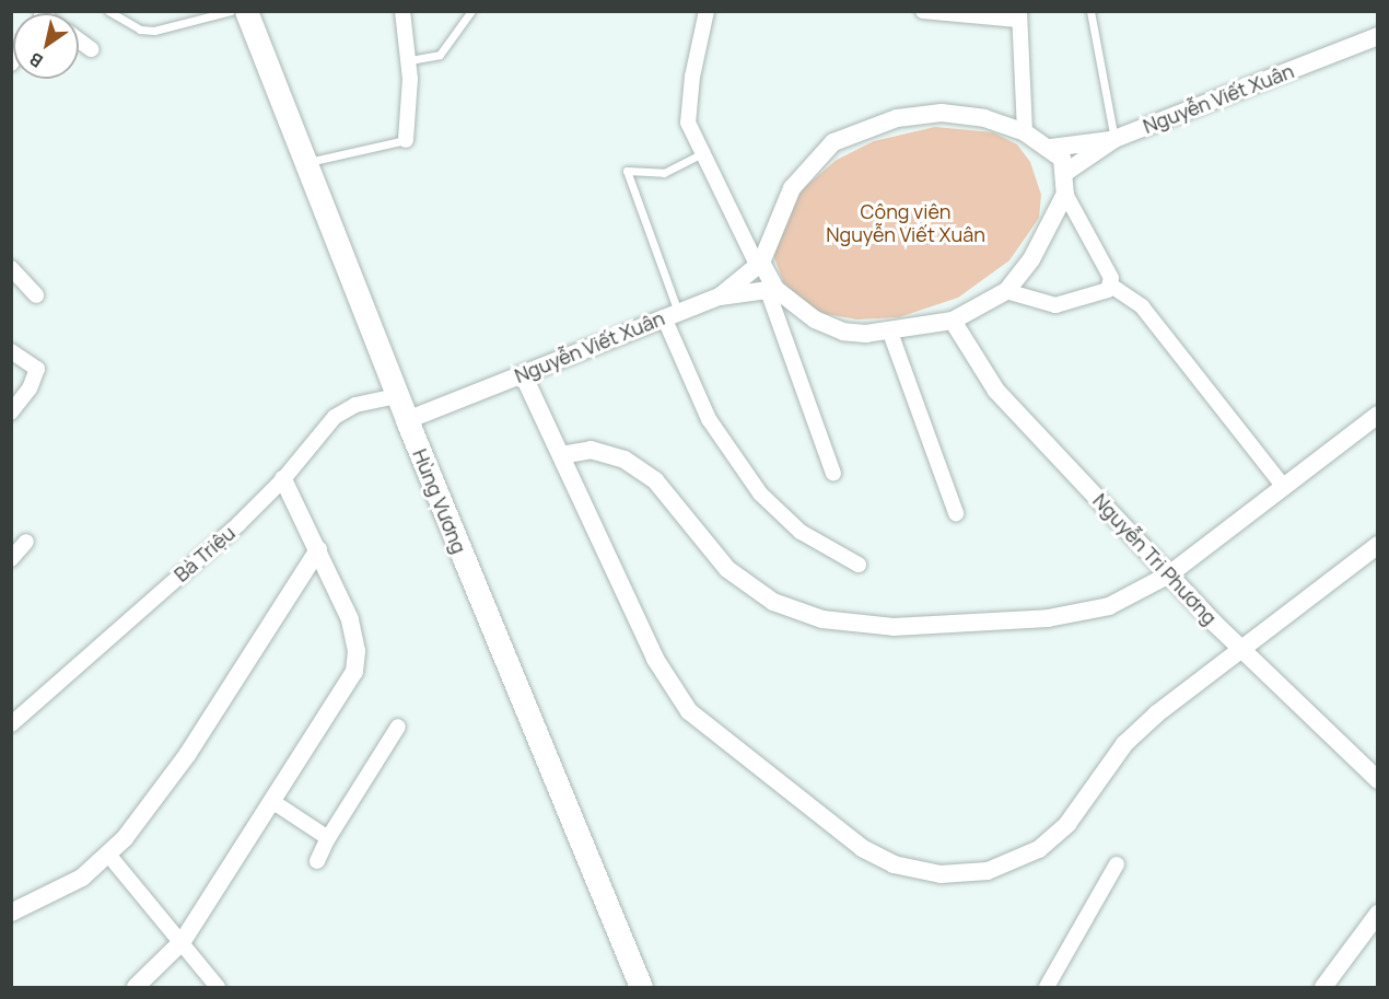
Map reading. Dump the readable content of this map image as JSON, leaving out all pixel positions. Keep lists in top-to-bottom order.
{
  "streets": {
    "main road": ["Hùng Vương"],
    "street": ["Nguyễn Viết Xuân", "Bà Triệu", "Nguyễn Tri Phương"]
  },
  "crossings": [
    ["Nguyễn Viết Xuân", "Hùng Vương"],
    ["Hùng Vương", "Bà Triệu"]
  ],
  "parks": ["Công viên Nguyễn Viết Xuân"],
  "north": "bottom left"
}
